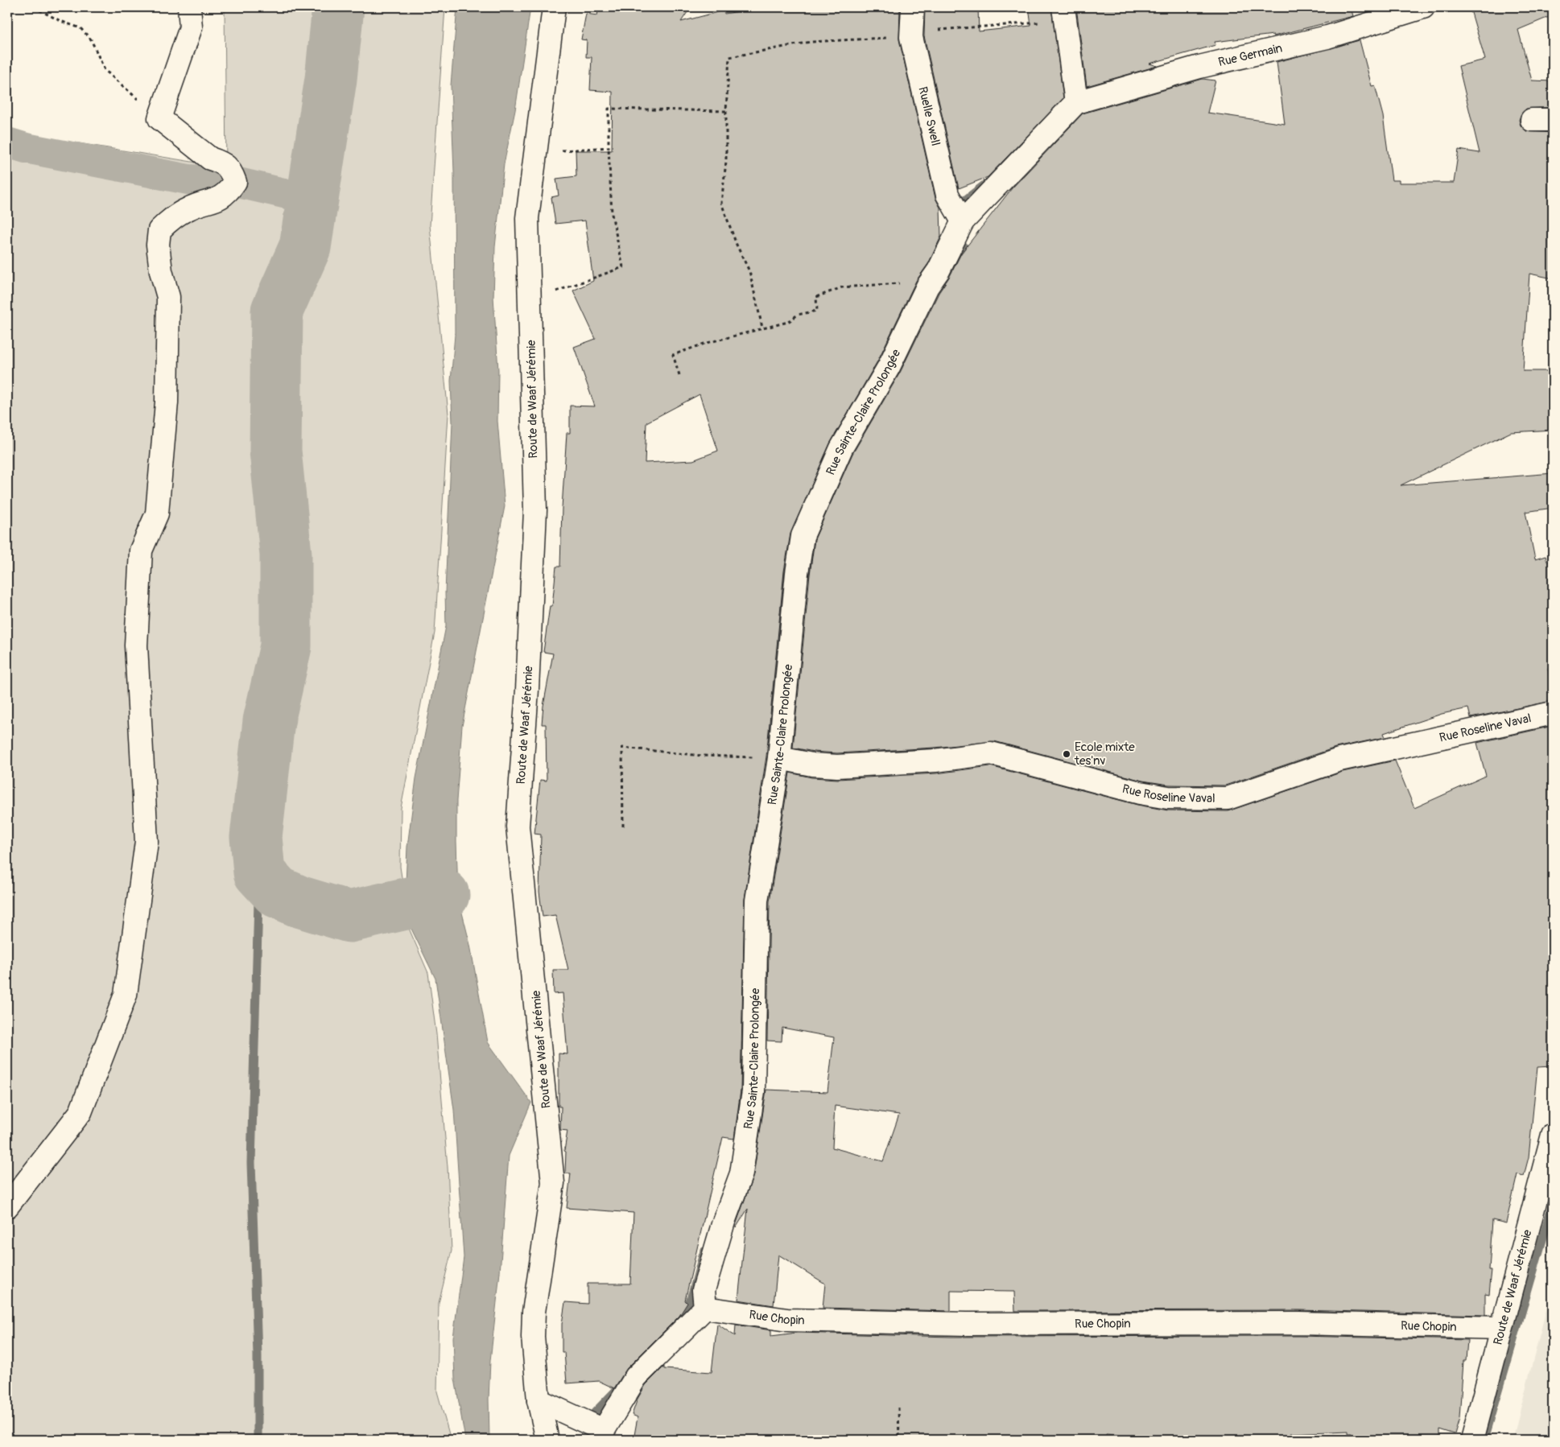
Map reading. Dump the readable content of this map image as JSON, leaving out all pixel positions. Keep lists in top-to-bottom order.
{
  "streets": {
    "street": [
      "Rue Germain",
      "Ruelle Swell",
      "Route de Waaf Jérémie",
      "Rue Sainte-Claire Prolongée",
      "Rue Roseline Vaval",
      "Rue Chopin"
    ]
  },
  "crossings": [
    ["Rue Germain", "Rue Sainte-Claire Prolongée"],
    ["Ruelle Swell", "Rue Sainte-Claire Prolongée"],
    ["Route de Waaf Jérémie", "Rue Chopin"],
    ["Rue Sainte-Claire Prolongée", "Rue Roseline Vaval"],
    ["Rue Sainte-Claire Prolongée", "Rue Chopin"]
  ],
  "places": ["Ecole mixte tes'nv"]
}
